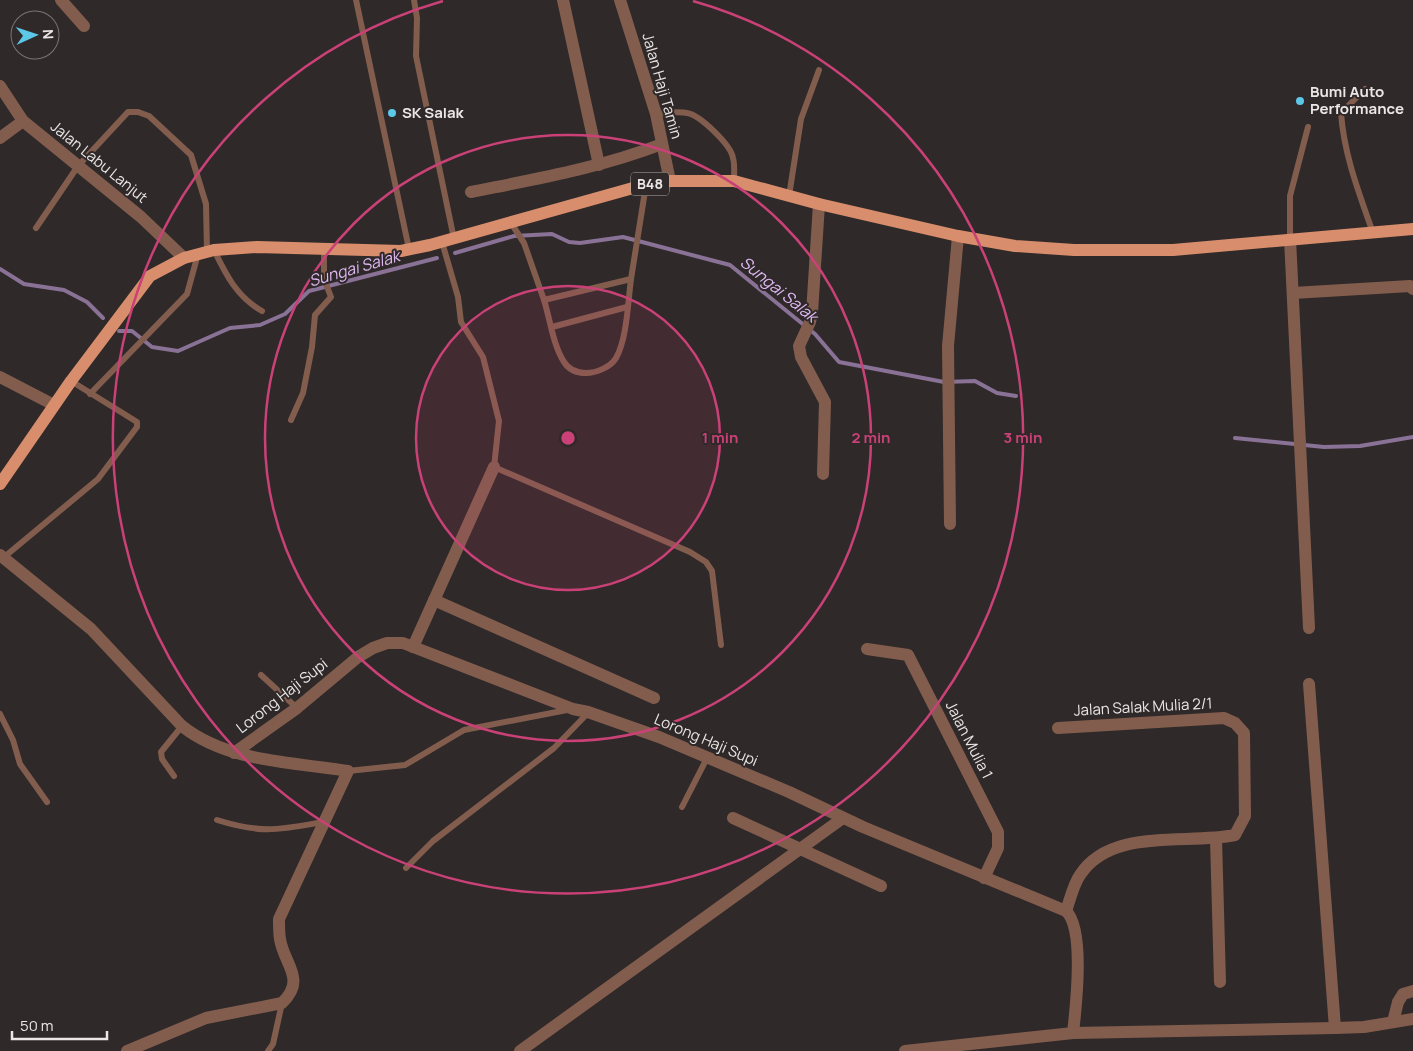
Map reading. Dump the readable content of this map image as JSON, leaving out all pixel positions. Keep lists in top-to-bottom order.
{
  "streets": {
    "main road": ["B48"],
    "street": [
      "Jalan Haji Tamin",
      "Jalan Labu Lanjut",
      "Lorong Haji Supi",
      "Jalan Salak Mulia 2/1",
      "Jalan Mulia 1"
    ]
  },
  "crossings": [
    ["Jalan Haji Tamin", "B48"],
    ["Jalan Labu Lanjut", "B48"],
    ["Lorong Haji Supi", "Jalan Salak Mulia 2/1"],
    ["Lorong Haji Supi", "Jalan Mulia 1"]
  ],
  "water": ["Sungai Salak"],
  "places": ["Bumi Auto Performance", "SK Salak"],
  "scale_bar": "50 m",
  "north": "right",
  "rings": ["1 min", "2 min", "3 min"]
}
